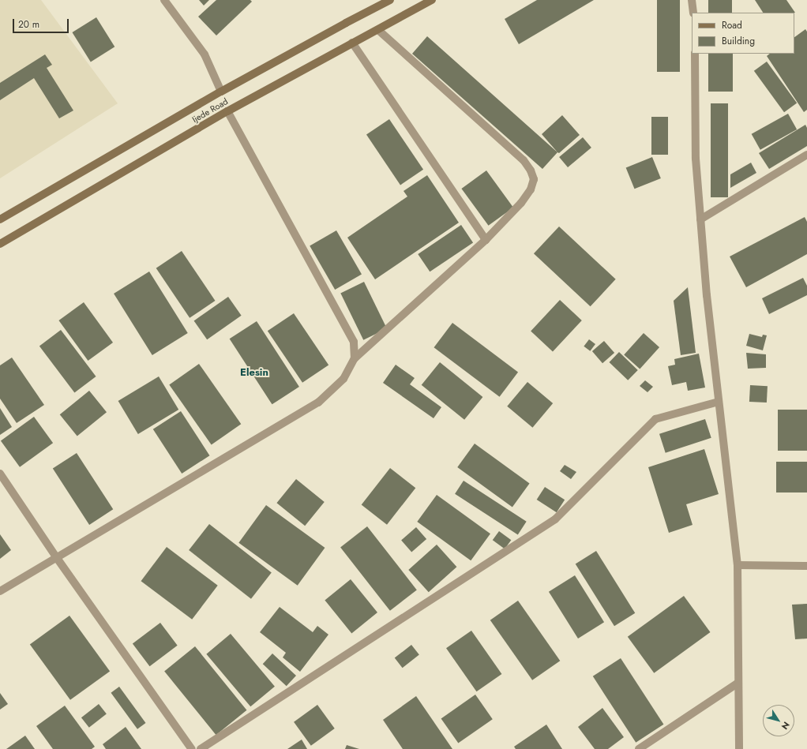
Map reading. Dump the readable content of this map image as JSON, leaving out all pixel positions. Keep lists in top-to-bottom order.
{
  "streets": {
    "main road": ["Ijede Road"]
  },
  "districts": ["Elesin"],
  "legend": ["Road", "Building"],
  "scale_bar": "20 m",
  "north": "bottom right"
}
